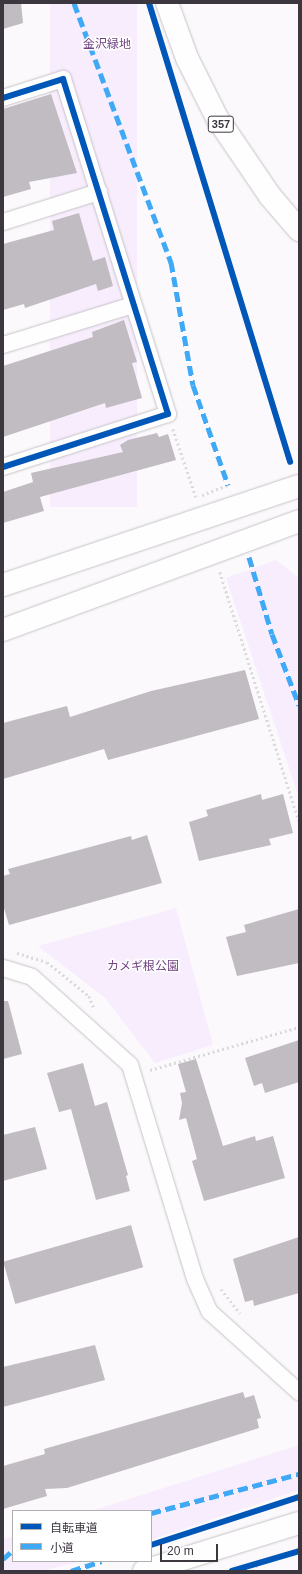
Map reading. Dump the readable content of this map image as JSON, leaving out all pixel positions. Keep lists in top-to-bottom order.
{
  "streets": {
    "main road": ["357"]
  },
  "parks": ["金沢緑地", "カメギ根公園"],
  "legend": ["自転車道", "小道"],
  "scale_bar": "20 m"
}
